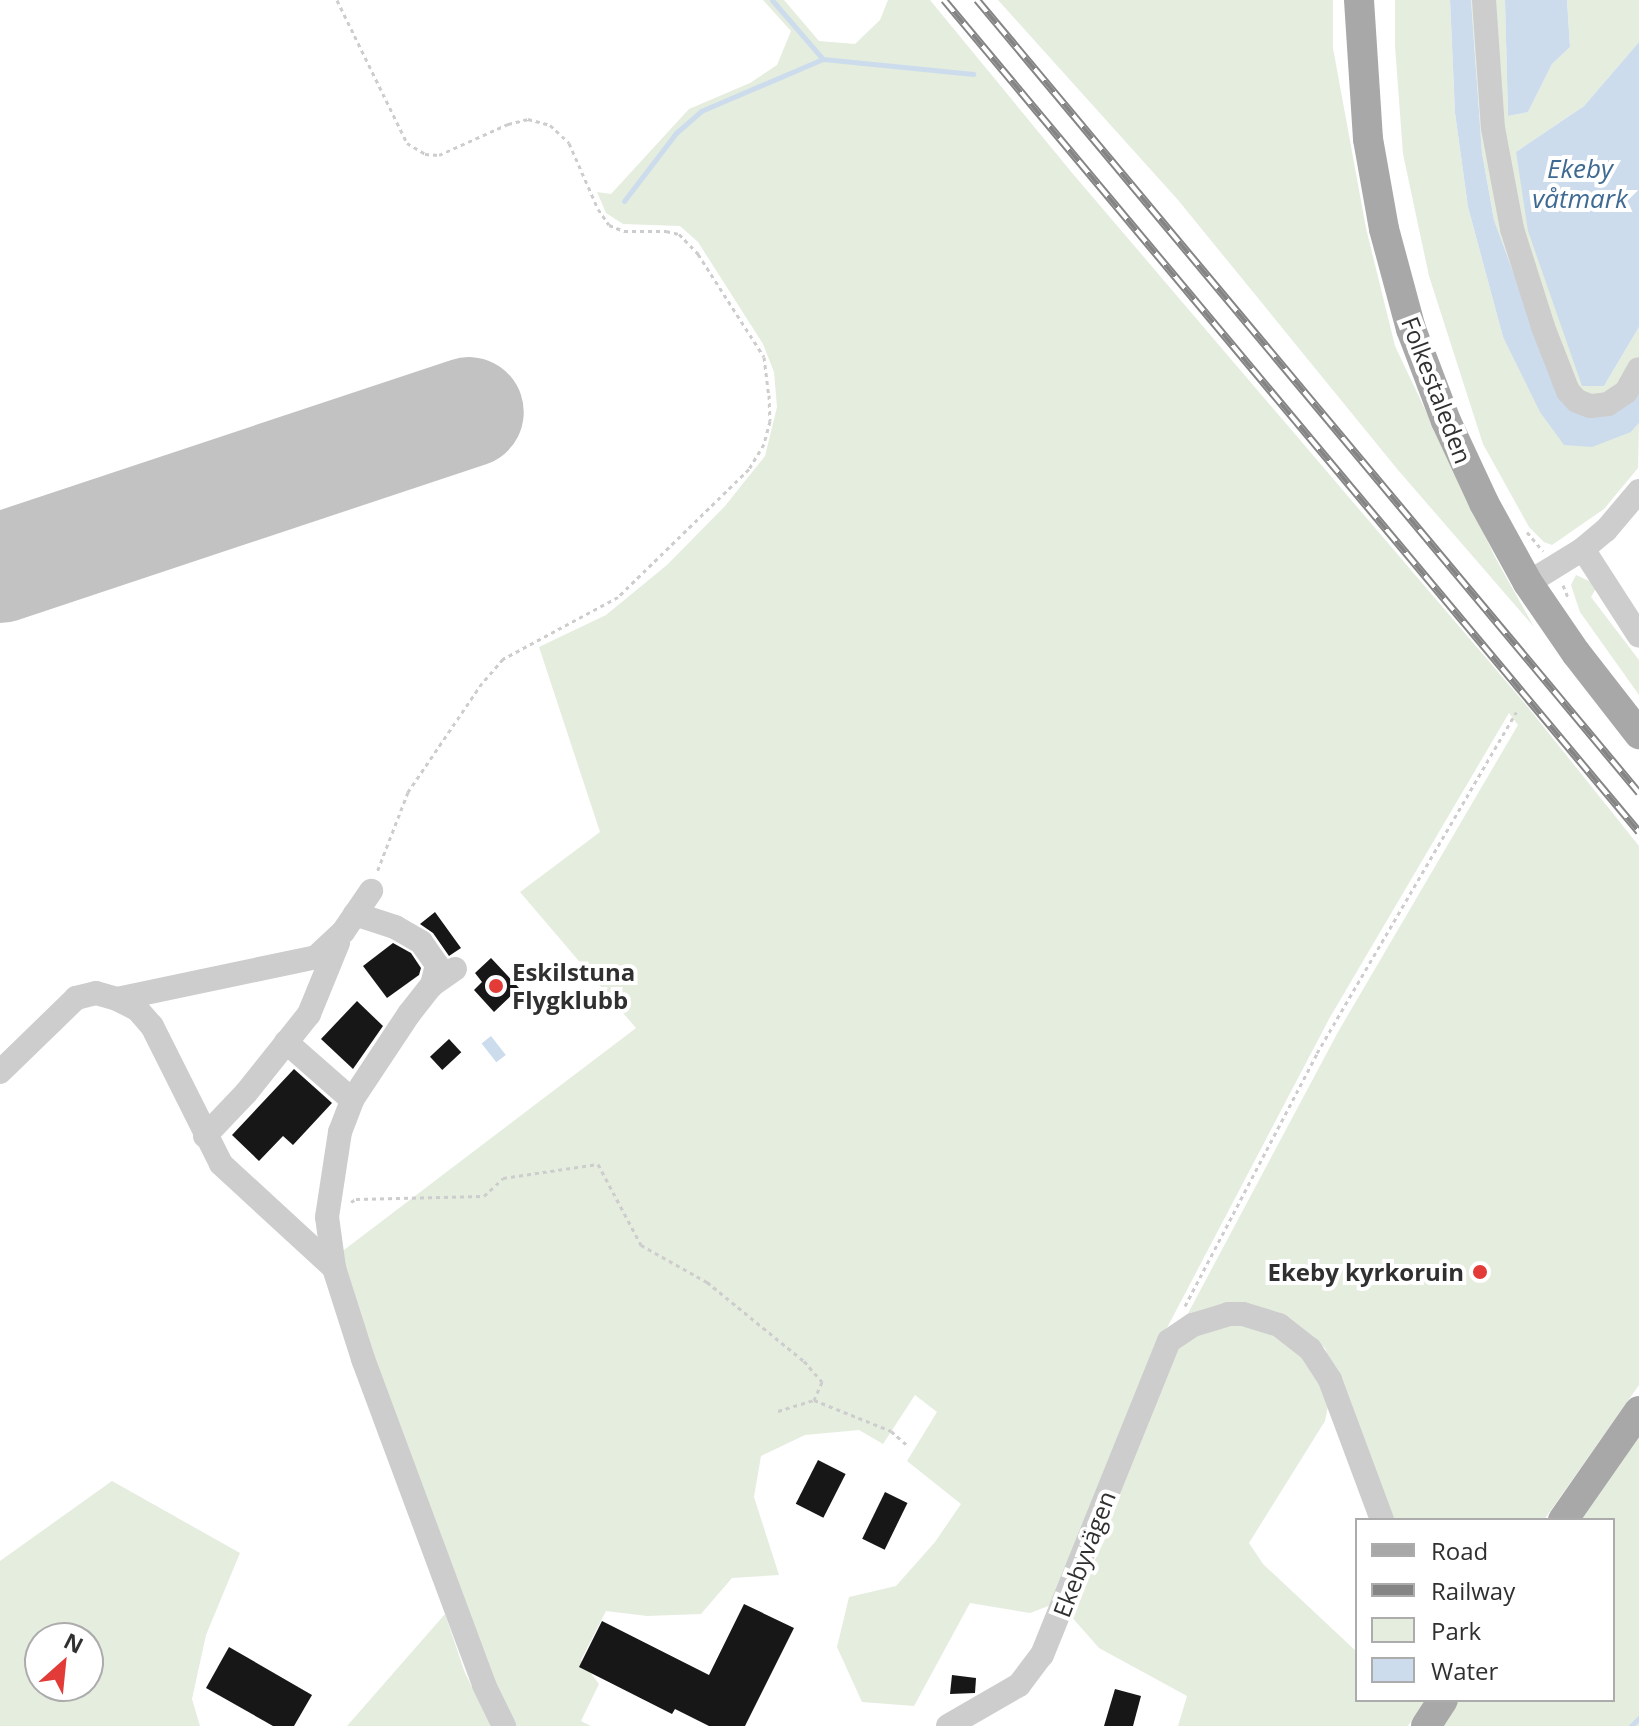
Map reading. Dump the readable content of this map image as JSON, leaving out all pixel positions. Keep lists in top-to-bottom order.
{
  "streets": {
    "main road": ["Folkestaleden"],
    "street": ["Ekebyvägen"]
  },
  "water": ["Ekeby våtmark"],
  "places": ["Eskilstuna Flygklubb", "Ekeby kyrkoruin"],
  "legend": [
    "Road",
    "Railway",
    "Park",
    "Water"
  ],
  "north": "top right"
}
